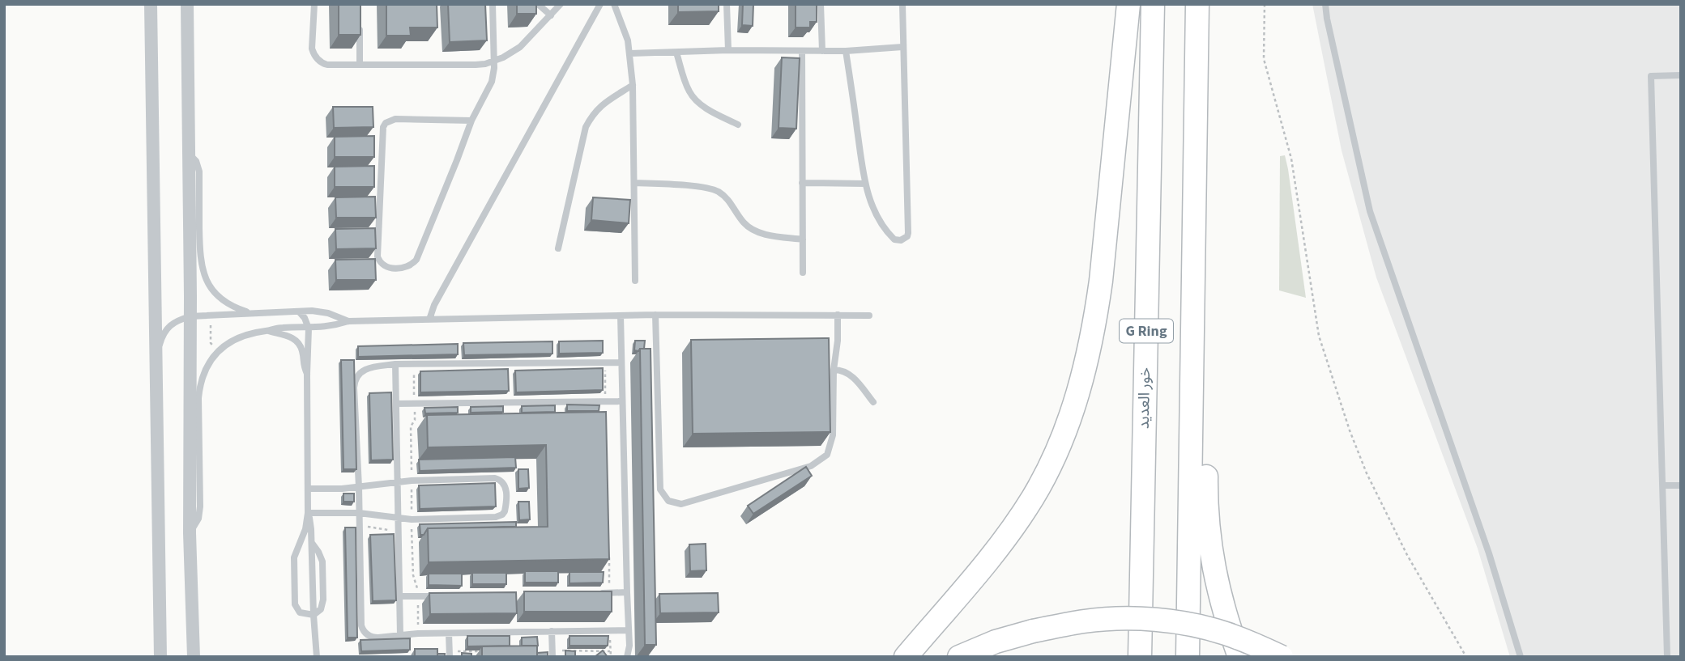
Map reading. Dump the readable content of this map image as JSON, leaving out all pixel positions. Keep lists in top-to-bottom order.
{
  "streets": {
    "highway": ["G Ring", "خور العديد"]
  }
}
